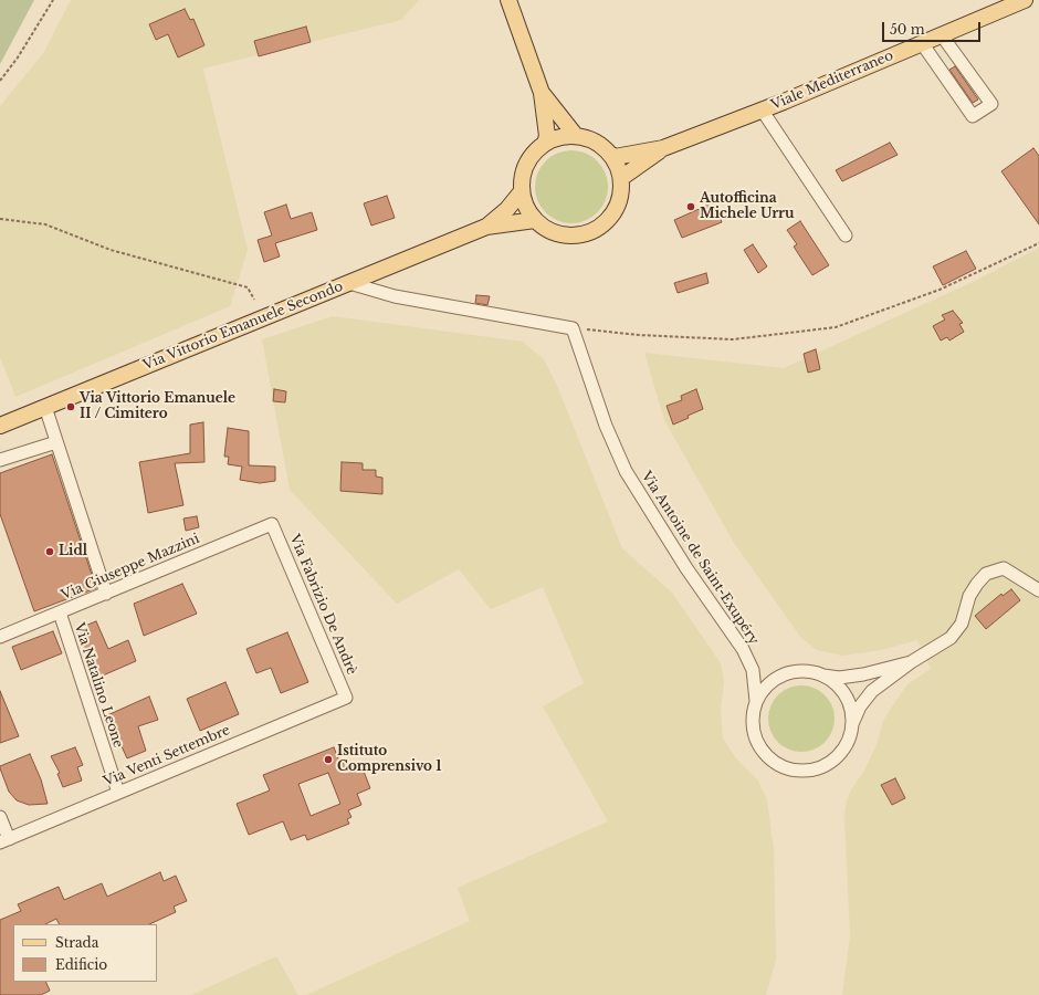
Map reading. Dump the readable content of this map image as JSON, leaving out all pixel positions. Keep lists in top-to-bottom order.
{
  "streets": {
    "main road": ["Viale Mediterraneo", "Via Vittorio Emanuele Secondo"],
    "street": [
      "Via Antoine de Saint-Exupéry",
      "Via Giuseppe Mazzini",
      "Via Fabrizio De Andrè",
      "Via Natalino Leone",
      "Via Venti Settembre"
    ]
  },
  "crossings": [
    ["Viale Mediterraneo", "Via Vittorio Emanuele Secondo"],
    ["Via Giuseppe Mazzini", "Via Fabrizio De Andrè"],
    ["Via Giuseppe Mazzini", "Via Natalino Leone"],
    ["Via Fabrizio De Andrè", "Via Venti Settembre"],
    ["Via Natalino Leone", "Via Venti Settembre"]
  ],
  "places": [
    "Autofficina Michele Urru",
    "Via Vittorio Emanuele II / Cimitero",
    "Lidl",
    "Istituto Comprensivo 1"
  ],
  "legend": ["Strada", "Edificio"],
  "scale_bar": "50 m"
}
